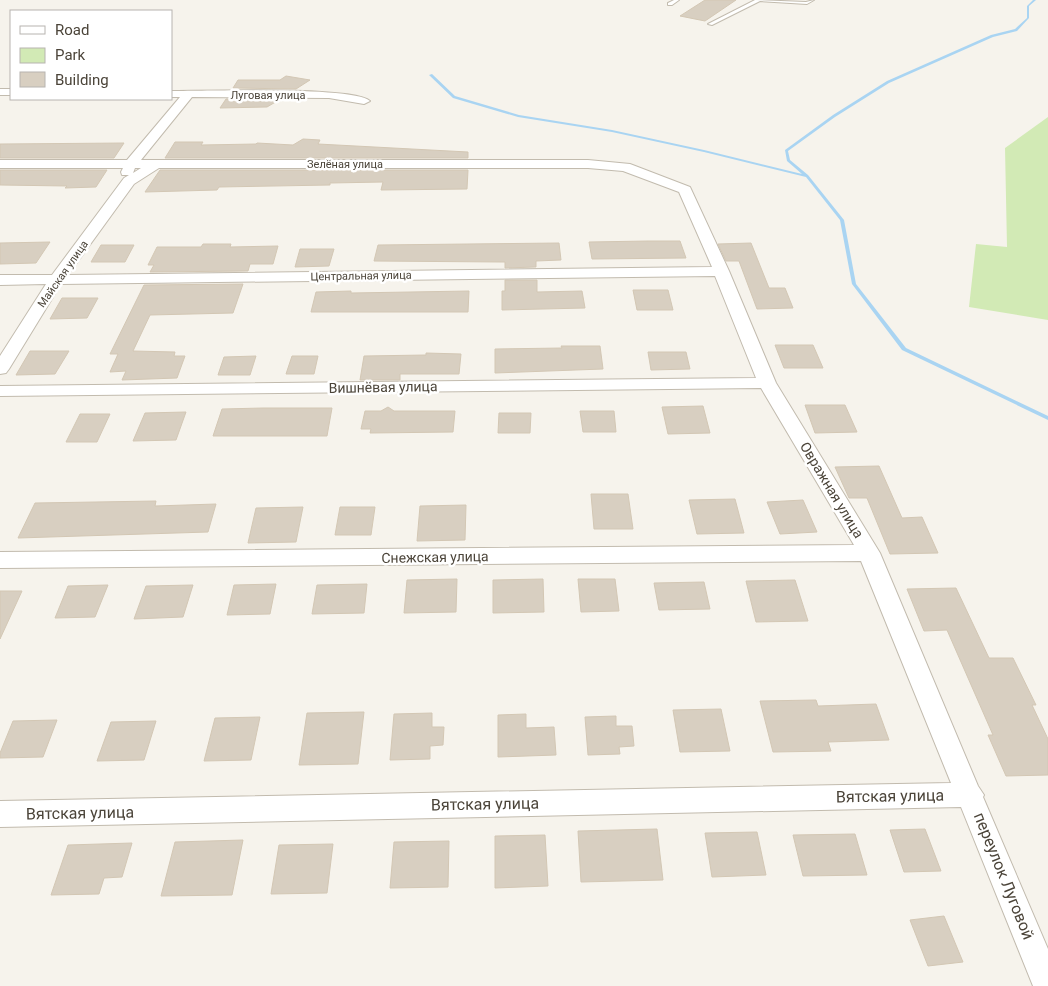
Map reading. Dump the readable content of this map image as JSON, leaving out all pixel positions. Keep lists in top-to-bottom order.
{
  "streets": {
    "street": [
      "Луговая улица",
      "Зелёная улица",
      "Майская улица",
      "Центральная улица",
      "Вишнёвая улица",
      "Овражная улица",
      "Снежская улица",
      "Вятская улица",
      "переулок Луговой"
    ]
  },
  "crossings": [
    ["Зелёная улица", "Овражная улица"],
    ["Майская улица", "Центральная улица"],
    ["Центральная улица", "Овражная улица"],
    ["Вишнёвая улица", "Овражная улица"],
    ["Овражная улица", "Снежская улица"],
    ["Овражная улица", "Вятская улица"],
    ["Овражная улица", "переулок Луговой"],
    ["Вятская улица", "переулок Луговой"]
  ],
  "legend": ["Road", "Park", "Building"]
}
